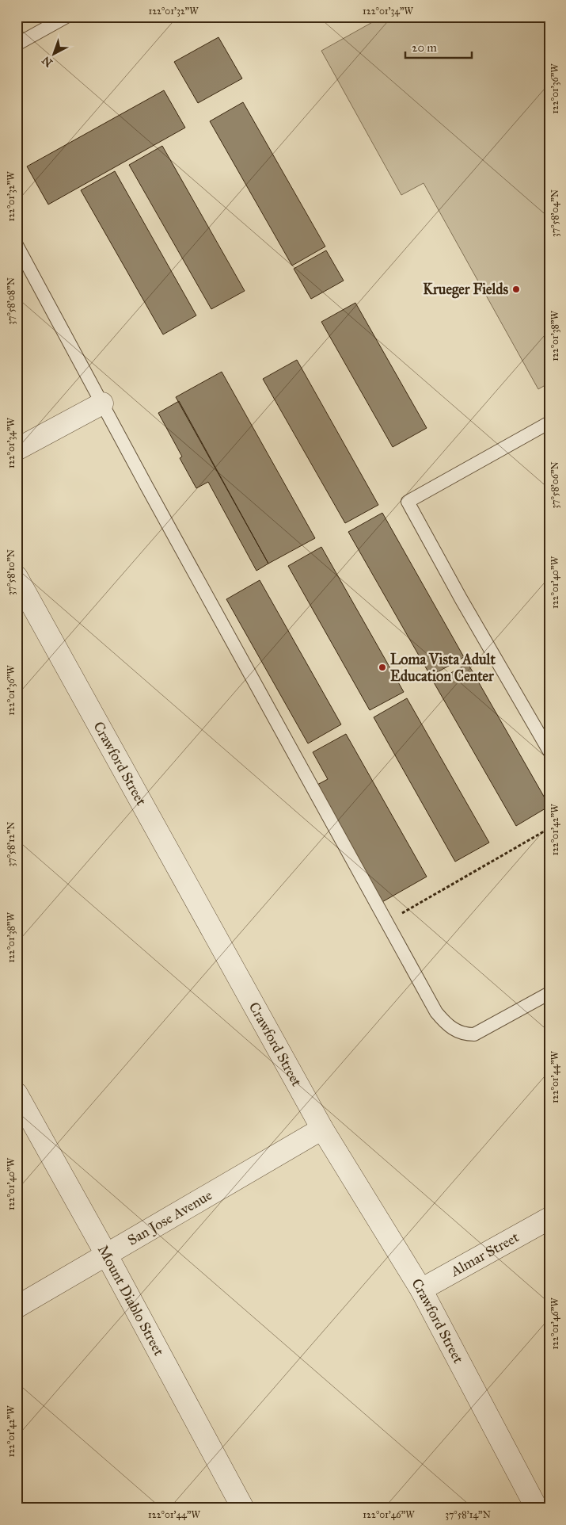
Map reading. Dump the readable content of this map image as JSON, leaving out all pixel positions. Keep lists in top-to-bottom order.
{
  "streets": {
    "street": [
      "Crawford Street",
      "San Jose Avenue",
      "Almar Street",
      "Mount Diablo Street"
    ]
  },
  "crossings": [
    ["Crawford Street", "San Jose Avenue"],
    ["Crawford Street", "Almar Street"],
    ["San Jose Avenue", "Mount Diablo Street"]
  ],
  "places": ["Krueger Fields", "Loma Vista Adult Education Center"],
  "scale_bar": "20 m",
  "north": "bottom left",
  "coordinates": [
    "122°01'32\"W",
    "122°01'34\"W",
    "122°01'36\"W",
    "37°58'04\"N",
    "37°58'08\"N",
    "122°01'38\"W",
    "37°58'06\"N",
    "37°58'10\"N",
    "122°01'40\"W",
    "122°01'42\"W",
    "37°58'12\"N",
    "122°01'44\"W",
    "122°01'46\"W",
    "37°58'14\"N"
  ]
}
